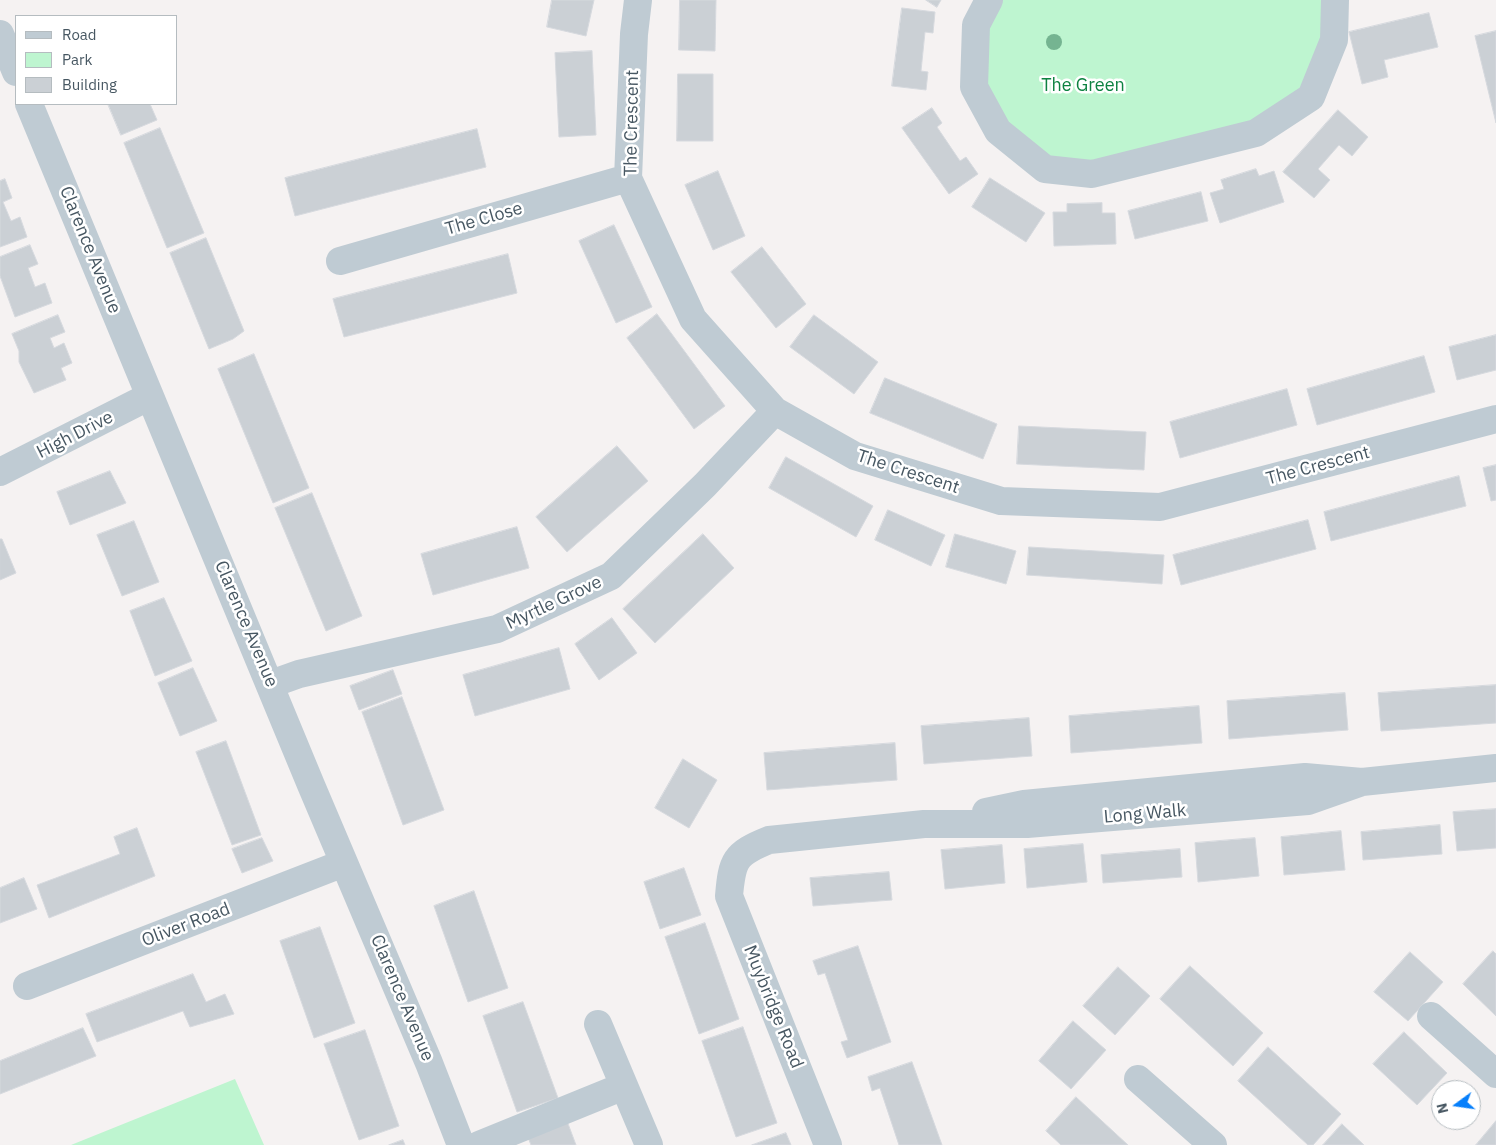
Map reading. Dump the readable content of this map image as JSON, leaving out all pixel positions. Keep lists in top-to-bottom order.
{
  "streets": {
    "street": [
      "The Crescent",
      "The Close",
      "Clarence Avenue",
      "High Drive",
      "Myrtle Grove",
      "Long Walk",
      "Oliver Road",
      "Muybridge Road"
    ]
  },
  "crossings": [
    ["The Crescent", "The Close"],
    ["The Crescent", "Myrtle Grove"],
    ["Clarence Avenue", "High Drive"],
    ["Clarence Avenue", "Myrtle Grove"],
    ["Clarence Avenue", "Oliver Road"],
    ["Long Walk", "Muybridge Road"]
  ],
  "parks": ["The Green"],
  "legend": ["Road", "Park", "Building"],
  "north": "left"
}
